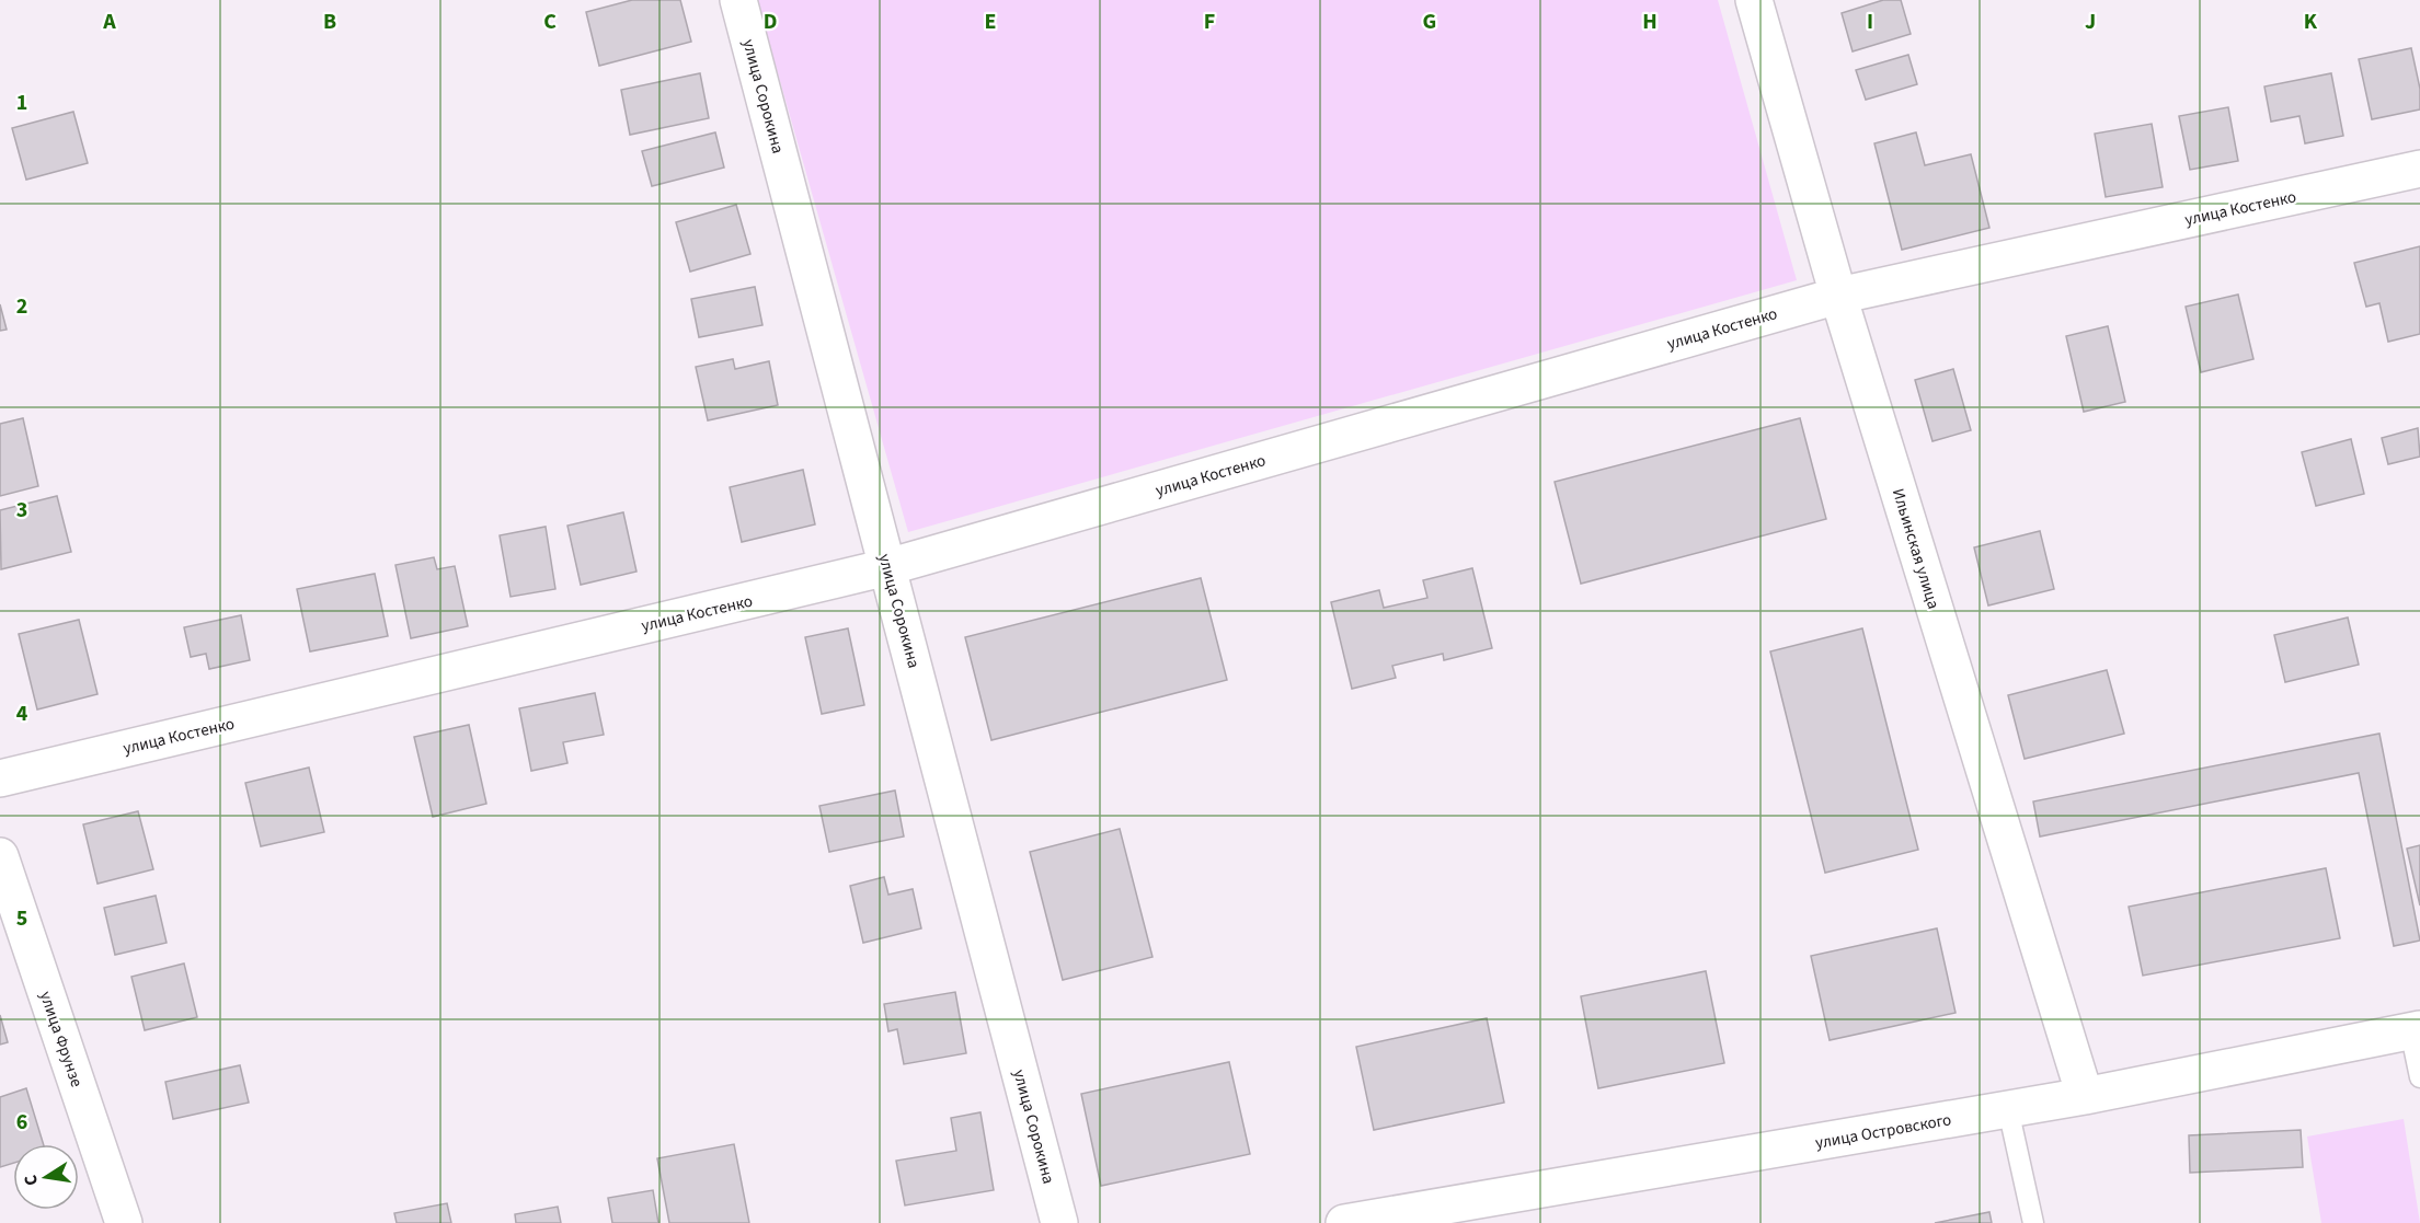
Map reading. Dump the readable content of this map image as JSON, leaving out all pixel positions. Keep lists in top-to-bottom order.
{
  "streets": {
    "street": [
      "улица Сорокина",
      "улица Костенко",
      "Ильинская улица",
      "улица Фрунзе",
      "улица Островского"
    ]
  },
  "crossings": [
    ["улица Сорокина", "улица Костенко"],
    ["улица Костенко", "Ильинская улица"],
    ["Ильинская улица", "улица Островского"]
  ],
  "north": "left",
  "grid": {
    "columns": [
      "A",
      "B",
      "C",
      "D",
      "E",
      "F",
      "G",
      "H",
      "I",
      "J",
      "K"
    ],
    "rows": [
      "1",
      "2",
      "3",
      "4",
      "5",
      "6"
    ]
  }
}
